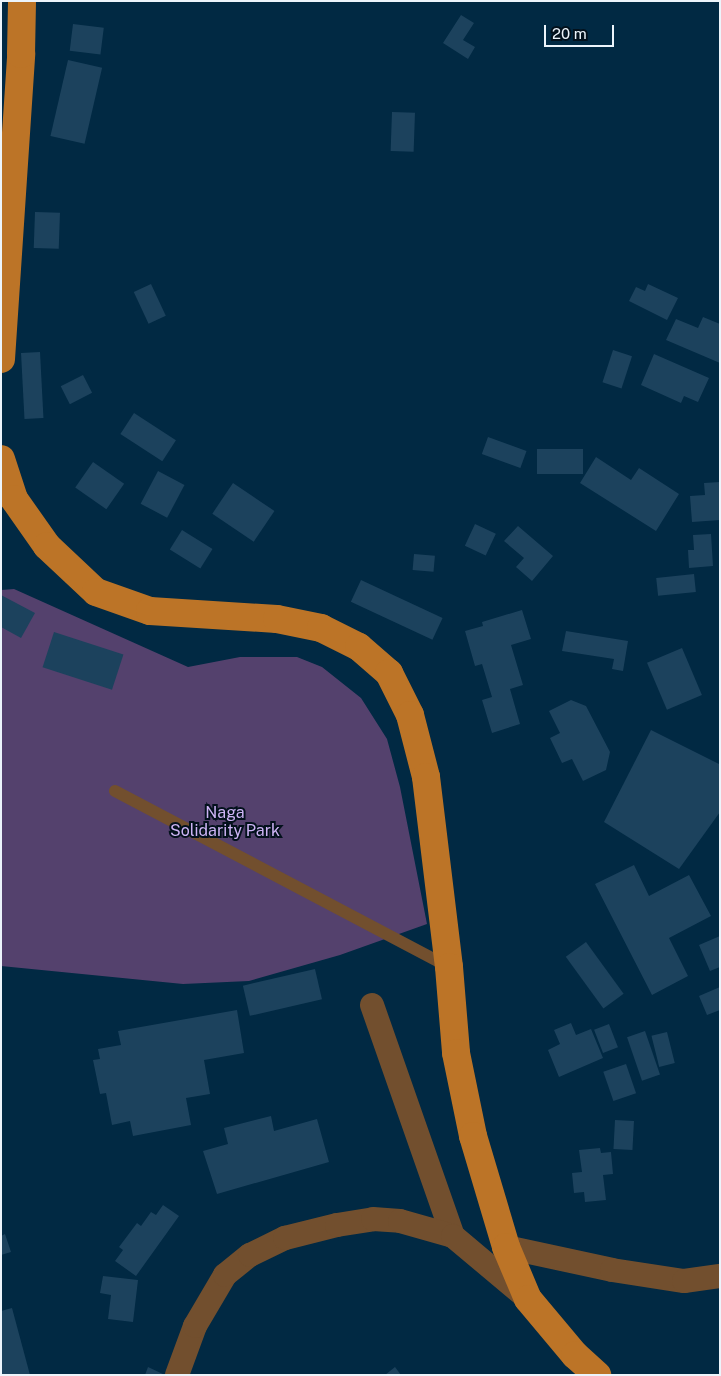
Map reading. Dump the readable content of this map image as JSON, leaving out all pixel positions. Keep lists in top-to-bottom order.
{
  "parks": ["Naga Solidarity Park"],
  "scale_bar": "20 m"
}
